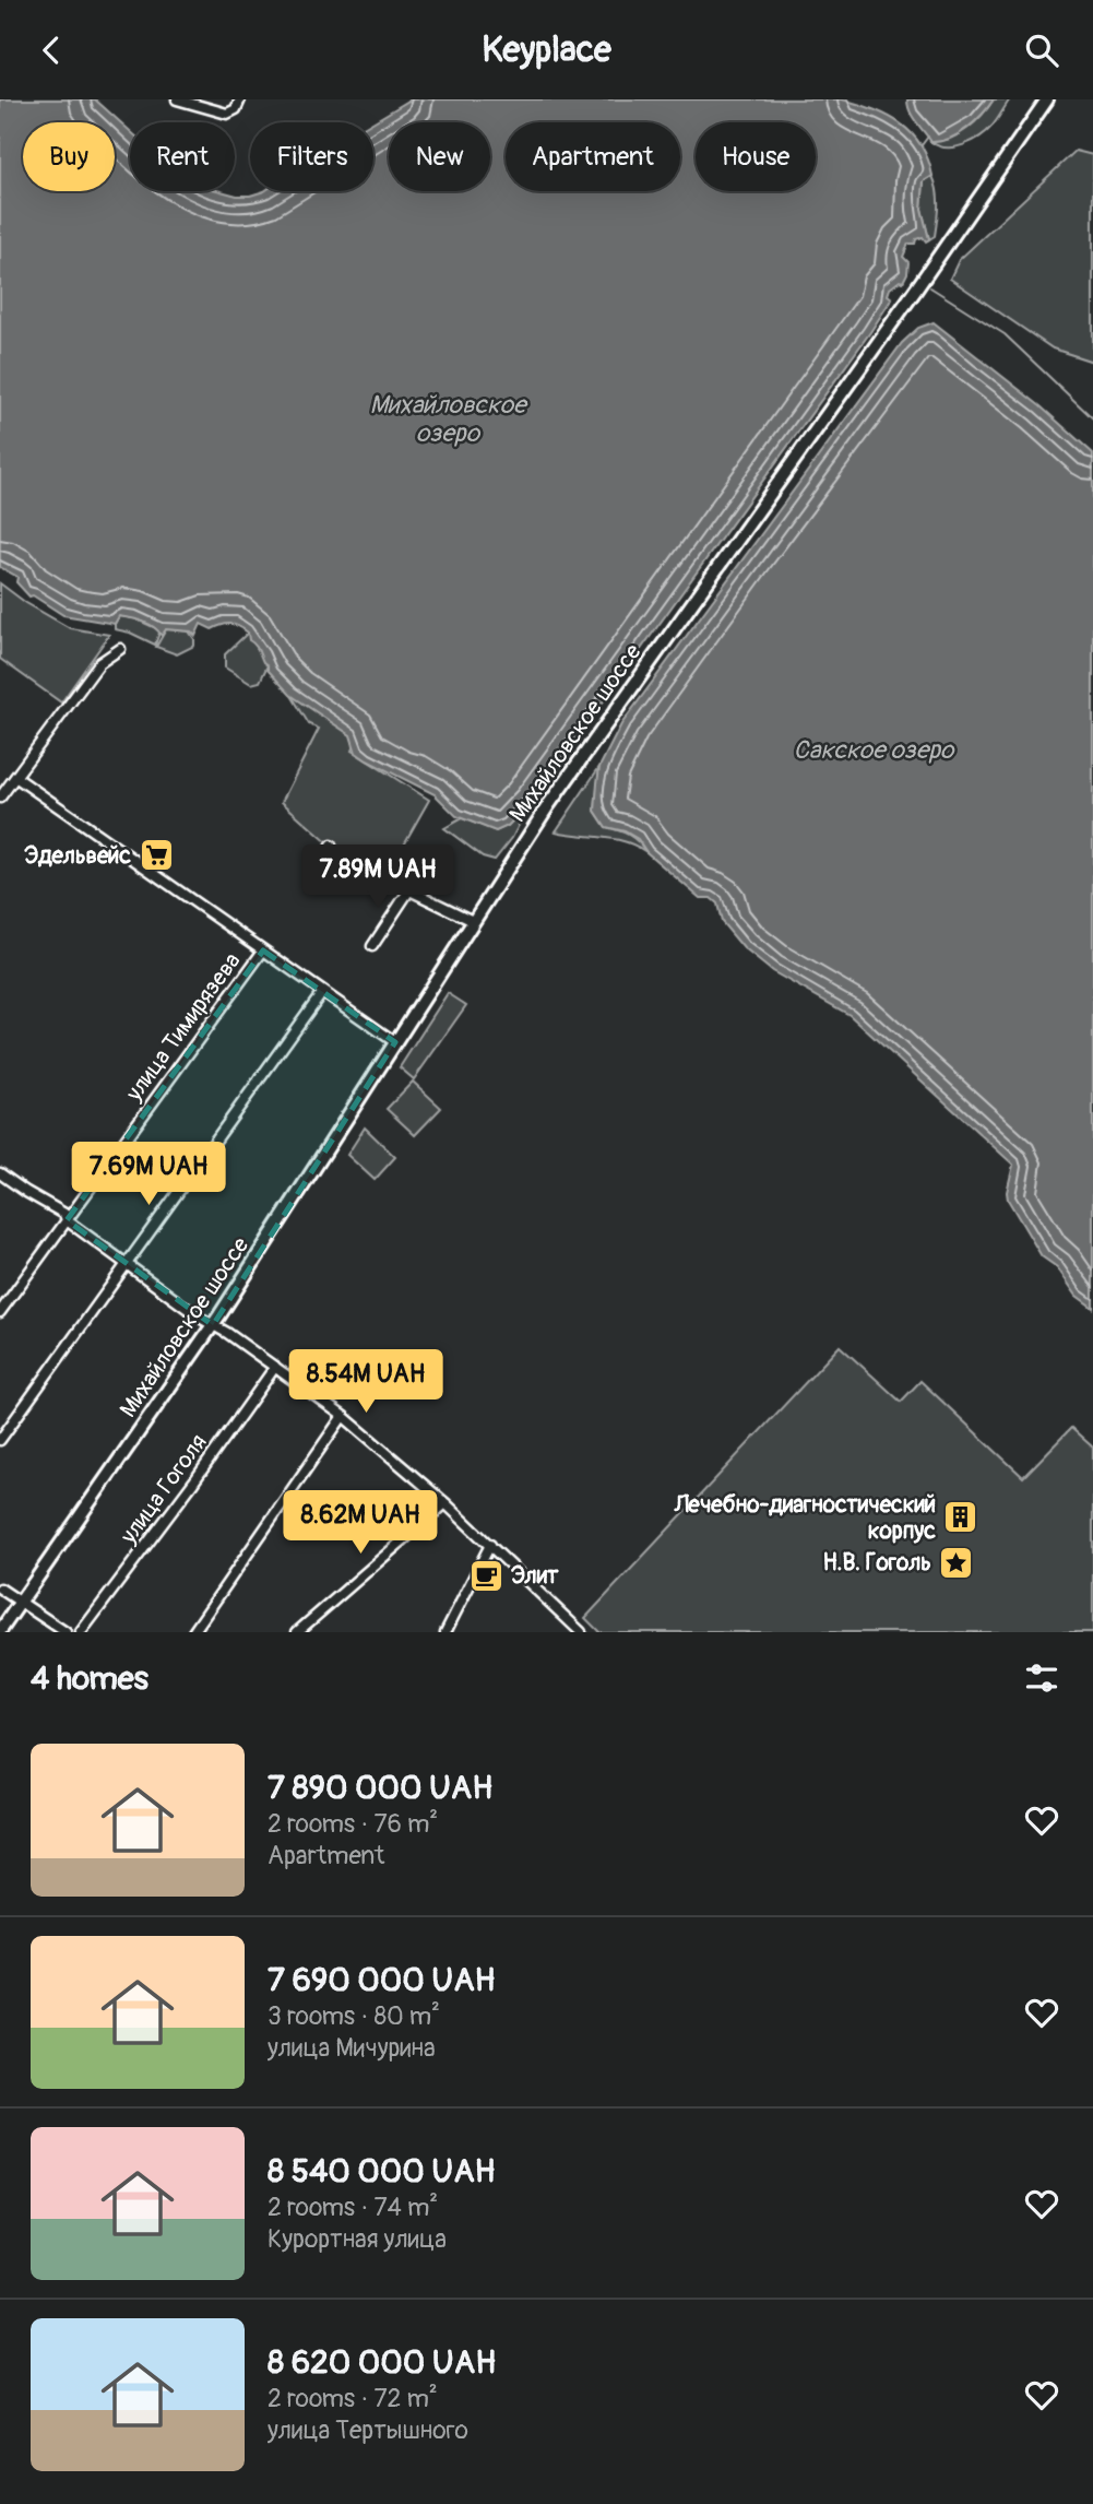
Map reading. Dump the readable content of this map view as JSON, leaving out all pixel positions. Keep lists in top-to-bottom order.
{
  "streets": {
    "main road": ["Михайловское шоссе"],
    "street": ["улица Тимирязева", "улица Гоголя"]
  },
  "water": ["Михайловское озеро", "Сакское озеро"],
  "places": {
    "supermarket": ["Эдельвейс"],
    "building": ["Лечебно-диагностический корпус"],
    "place": ["Н.В. Гоголь"],
    "cafe": ["Элит"]
  },
  "page": {
    "header": "Keyplace",
    "chip": [
      "Buy",
      "Rent",
      "Filters",
      "New",
      "Apartment",
      "House"
    ],
    "price": [
      "7.89M UAH",
      "7.69M UAH",
      "8.54M UAH",
      "8.62M UAH"
    ],
    "heading": "4 homes",
    "list": [
      {
        "name": "7 890 000 UAH",
        "note": "2 rooms · 76 m² · Apartment"
      },
      {
        "name": "7 690 000 UAH",
        "note": "3 rooms · 80 m² · улица Мичурина"
      },
      {
        "name": "8 540 000 UAH",
        "note": "2 rooms · 74 m² · Курортная улица"
      },
      {
        "name": "8 620 000 UAH",
        "note": "2 rooms · 72 m² · улица Тертышного"
      }
    ]
  }
}
